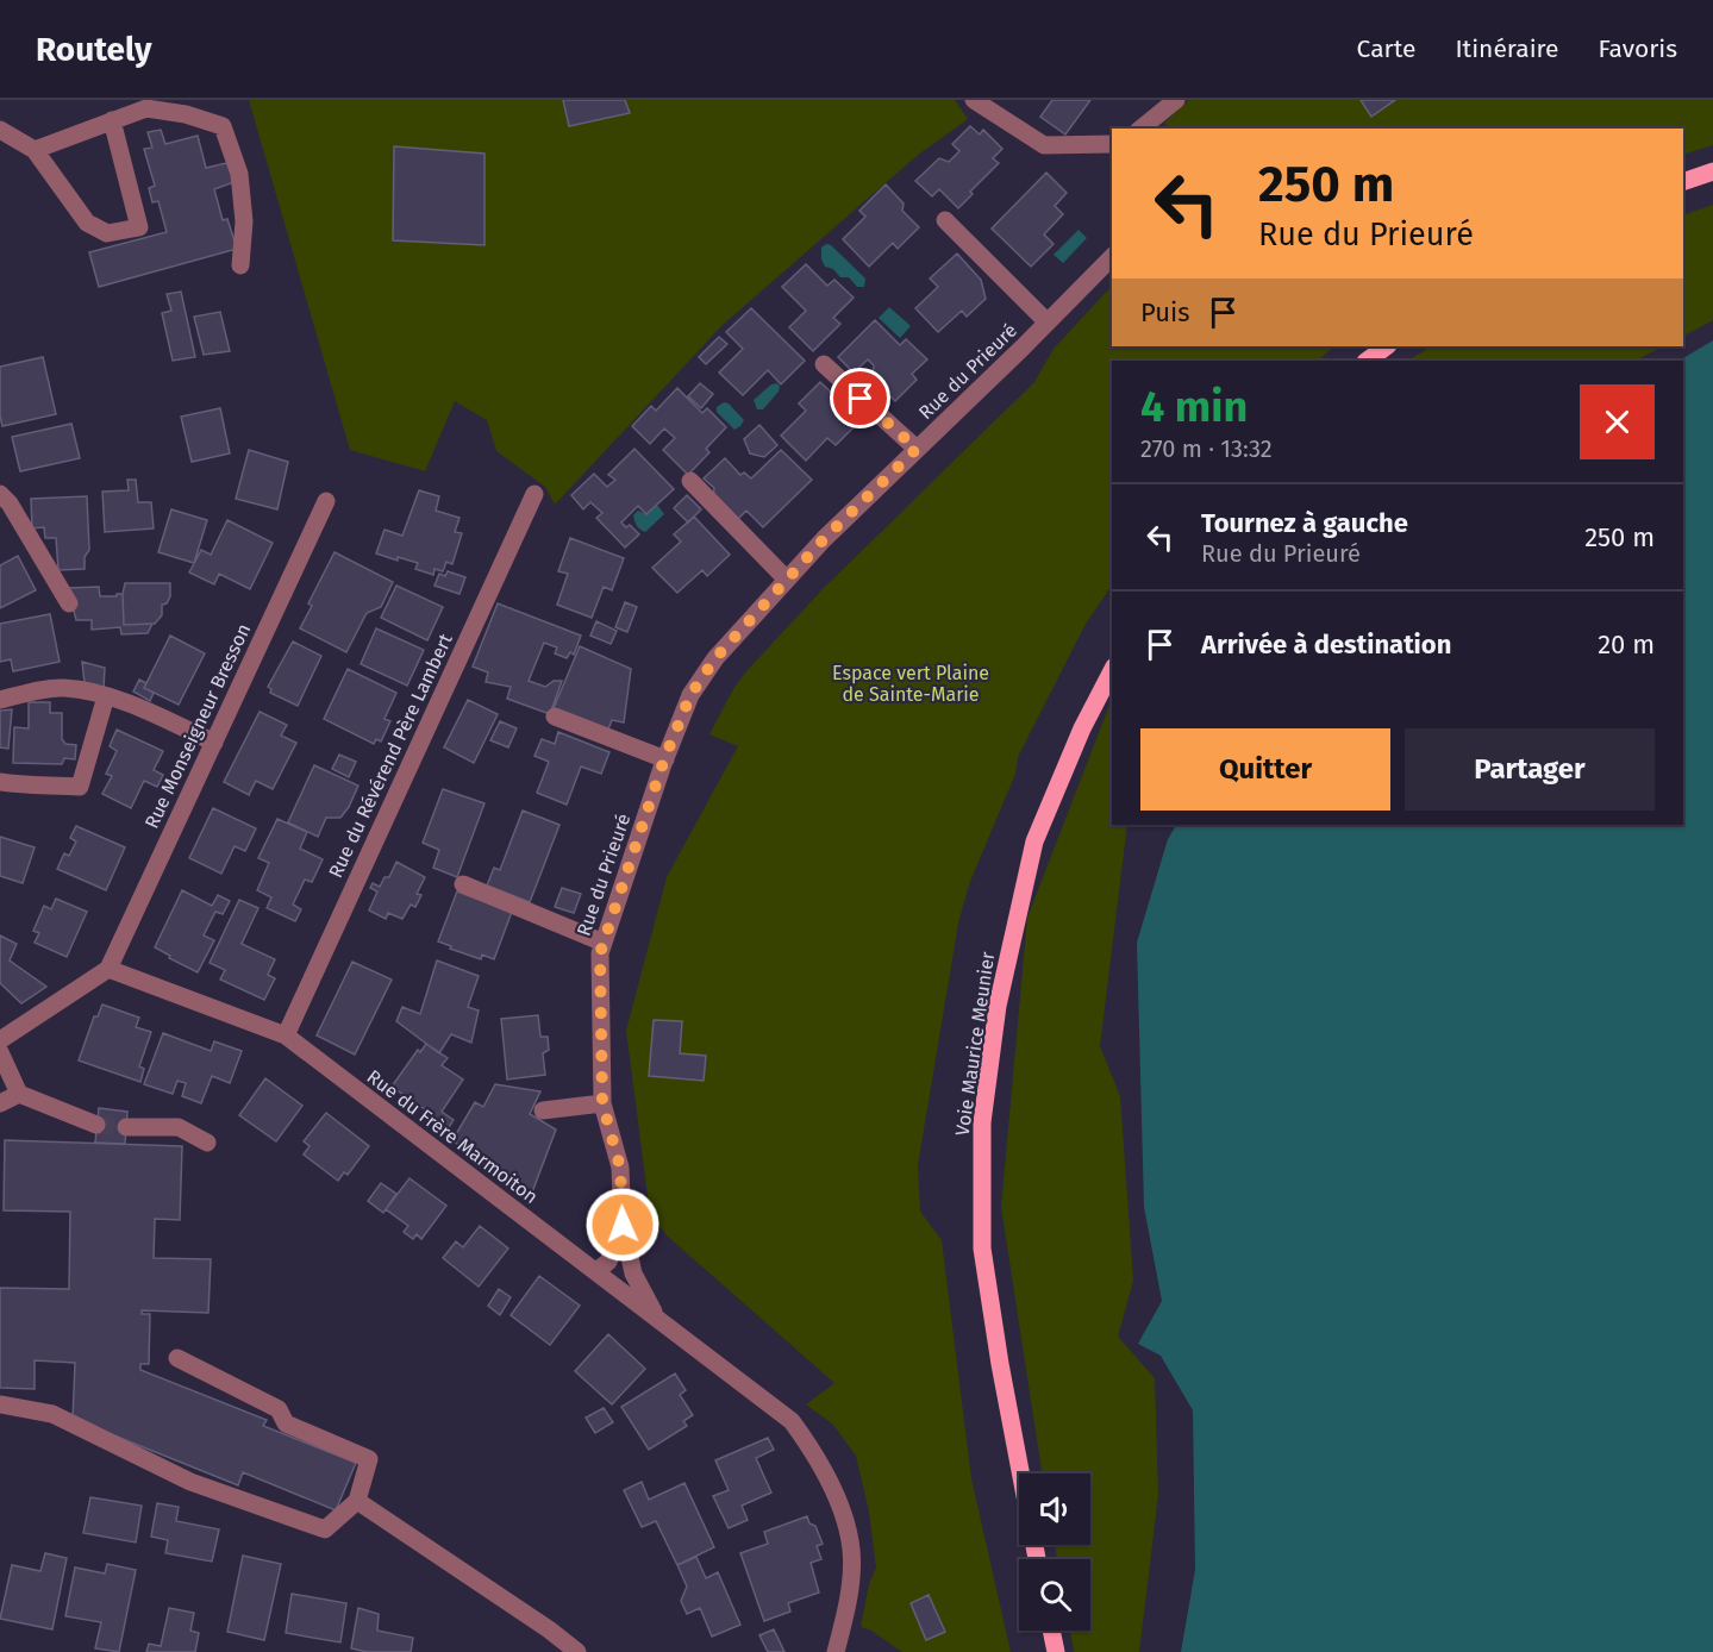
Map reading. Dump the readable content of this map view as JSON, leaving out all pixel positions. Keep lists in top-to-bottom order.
{
  "streets": {
    "main road": ["Voie Maurice Meunier"],
    "street": [
      "Rue du Prieuré",
      "Rue Monseigneur Bresson",
      "Rue du Révérend Père Lambert",
      "Rue du Frère Marmoiton"
    ]
  },
  "crossings": [
    ["Rue du Prieuré", "Rue du Frère Marmoiton"],
    ["Rue Monseigneur Bresson", "Rue du Frère Marmoiton"],
    ["Rue du Révérend Père Lambert", "Rue du Frère Marmoiton"]
  ],
  "parks": ["Espace vert Plaine de Sainte-Marie"],
  "page": {
    "header": "Routely",
    "nav": ["Carte", "Itinéraire", "Favoris"],
    "turn": ["250 m", "Rue du Prieuré"],
    "then": "Puis",
    "heading": ["4 min", "270 m · 13:32"],
    "list": [
      {
        "name": "Tournez à gauche",
        "note": "Rue du Prieuré",
        "value": "250 m"
      },
      {
        "name": "Arrivée à destination",
        "value": "20 m"
      }
    ],
    "buttons": ["Quitter", "Partager"]
  }
}
